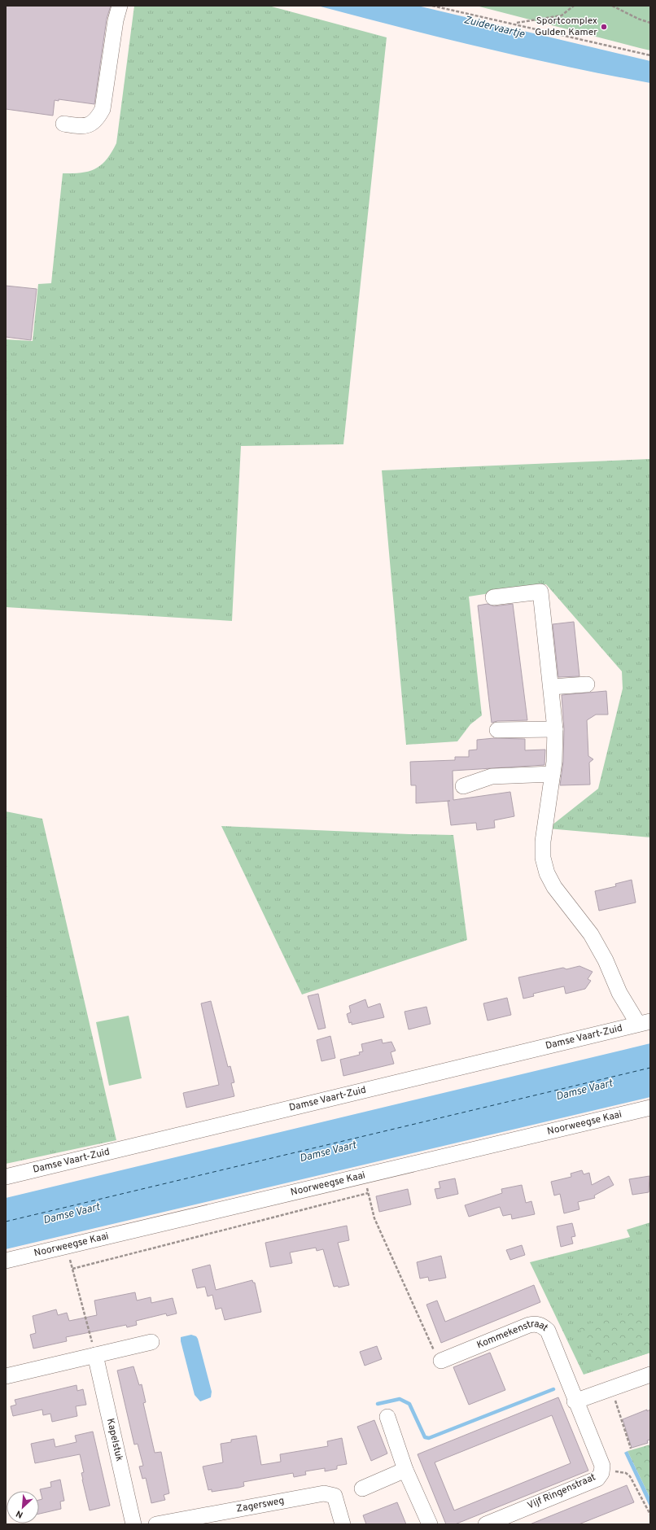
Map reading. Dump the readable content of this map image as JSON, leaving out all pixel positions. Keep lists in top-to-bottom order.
{
  "streets": {
    "street": [
      "Damse Vaart-Zuid",
      "Noorweegse Kaai",
      "Kommekenstraat",
      "Kapelstuk",
      "Vijf Ringenstraat",
      "Zagersweg"
    ]
  },
  "crossings": [
    ["Kommekenstraat", "Vijf Ringenstraat"]
  ],
  "water": ["Zuidervaartje", "Damse Vaart"],
  "places": ["Sportcomplex Gulden Kamer"],
  "north": "bottom left"
}
